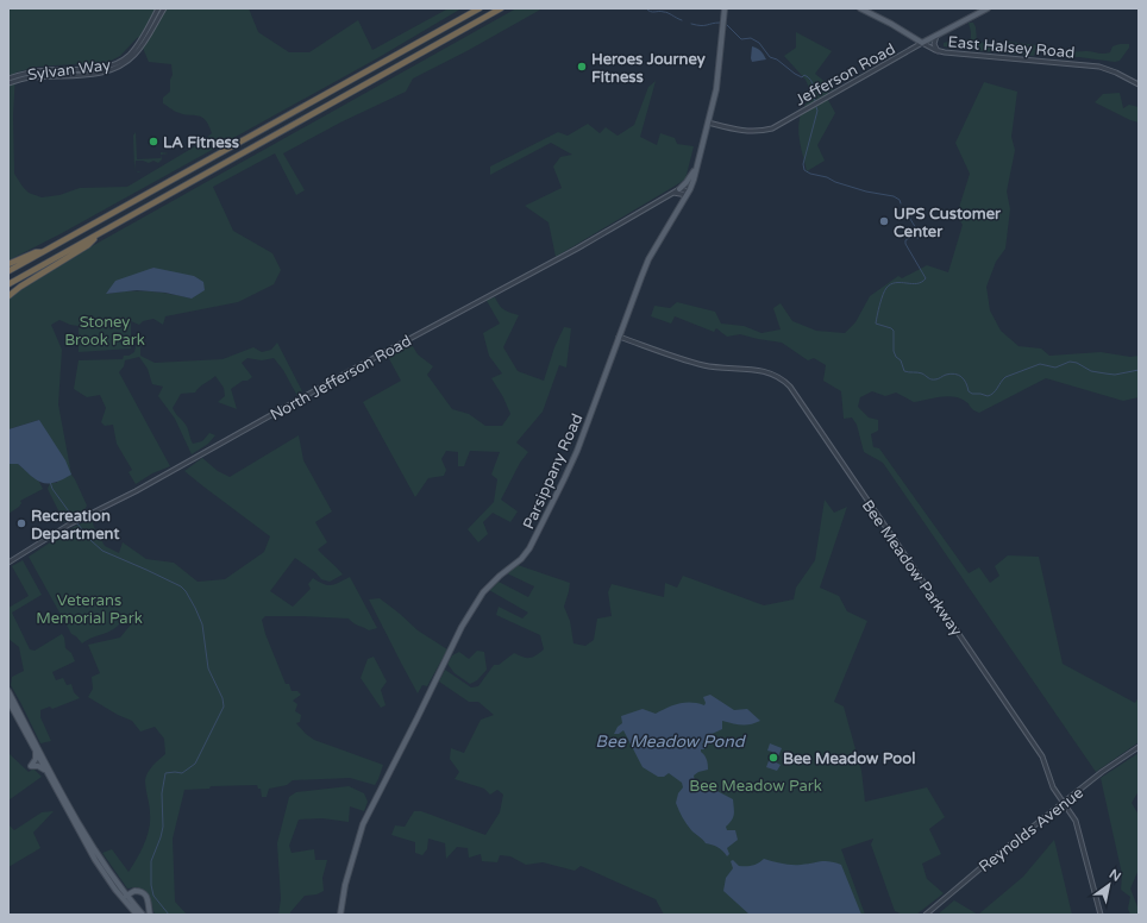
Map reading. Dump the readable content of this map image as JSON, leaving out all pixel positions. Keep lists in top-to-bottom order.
{
  "streets": {
    "main road": ["East Halsey Road", "Jefferson Road", "Parsippany Road"],
    "street": [
      "Sylvan Way",
      "North Jefferson Road",
      "Bee Meadow Parkway",
      "Reynolds Avenue"
    ]
  },
  "crossings": [
    ["East Halsey Road", "Jefferson Road"],
    ["Jefferson Road", "Parsippany Road"],
    ["Parsippany Road", "Bee Meadow Parkway"],
    ["Bee Meadow Parkway", "Reynolds Avenue"]
  ],
  "water": ["Bee Meadow Pond"],
  "parks": ["Stoney Brook Park", "Veterans Memorial Park", "Bee Meadow Park"],
  "places": [
    "Heroes Journey Fitness",
    "LA Fitness",
    "UPS Customer Center",
    "Recreation Department",
    "Bee Meadow Pool"
  ],
  "north": "top right"
}
